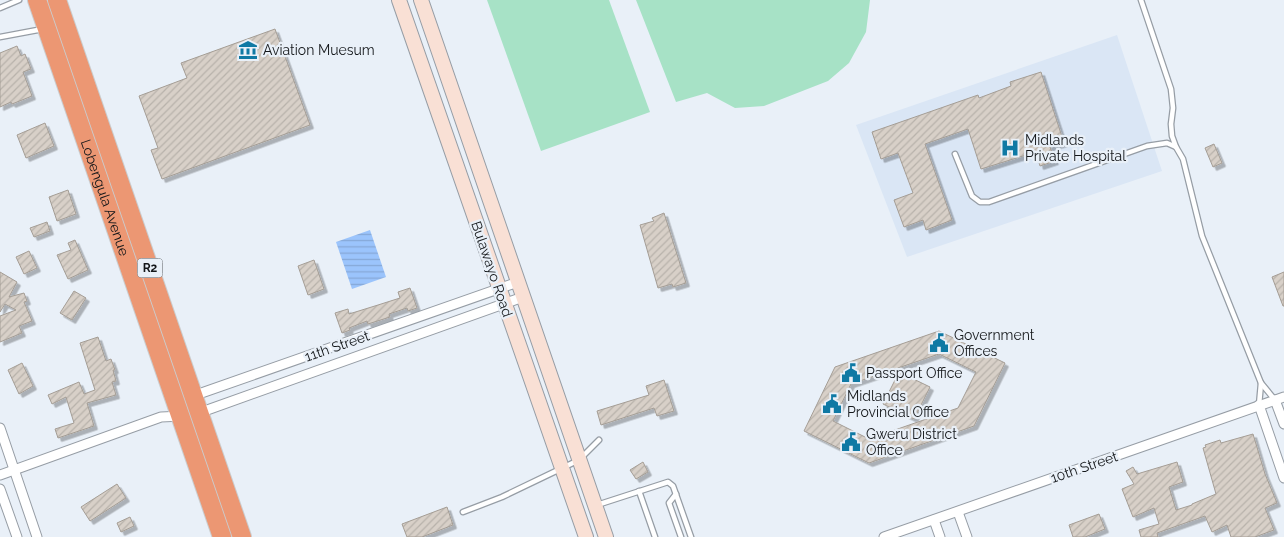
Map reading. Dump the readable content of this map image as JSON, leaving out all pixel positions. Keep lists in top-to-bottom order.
{
  "streets": {
    "highway": ["Lobengula Avenue", "R2"],
    "street": ["Bulawayo Road", "11th Street", "10th Street"]
  },
  "crossings": [
    ["Lobengula Avenue", "11th Street"],
    ["Bulawayo Road", "11th Street"]
  ],
  "places": {
    "museum": ["Aviation Muesum"],
    "hospital": ["Midlands Private Hospital"],
    "public building": [
      "Government Offices",
      "Passport Office",
      "Midlands Provincial Office",
      "Gweru District Office"
    ]
  }
}
